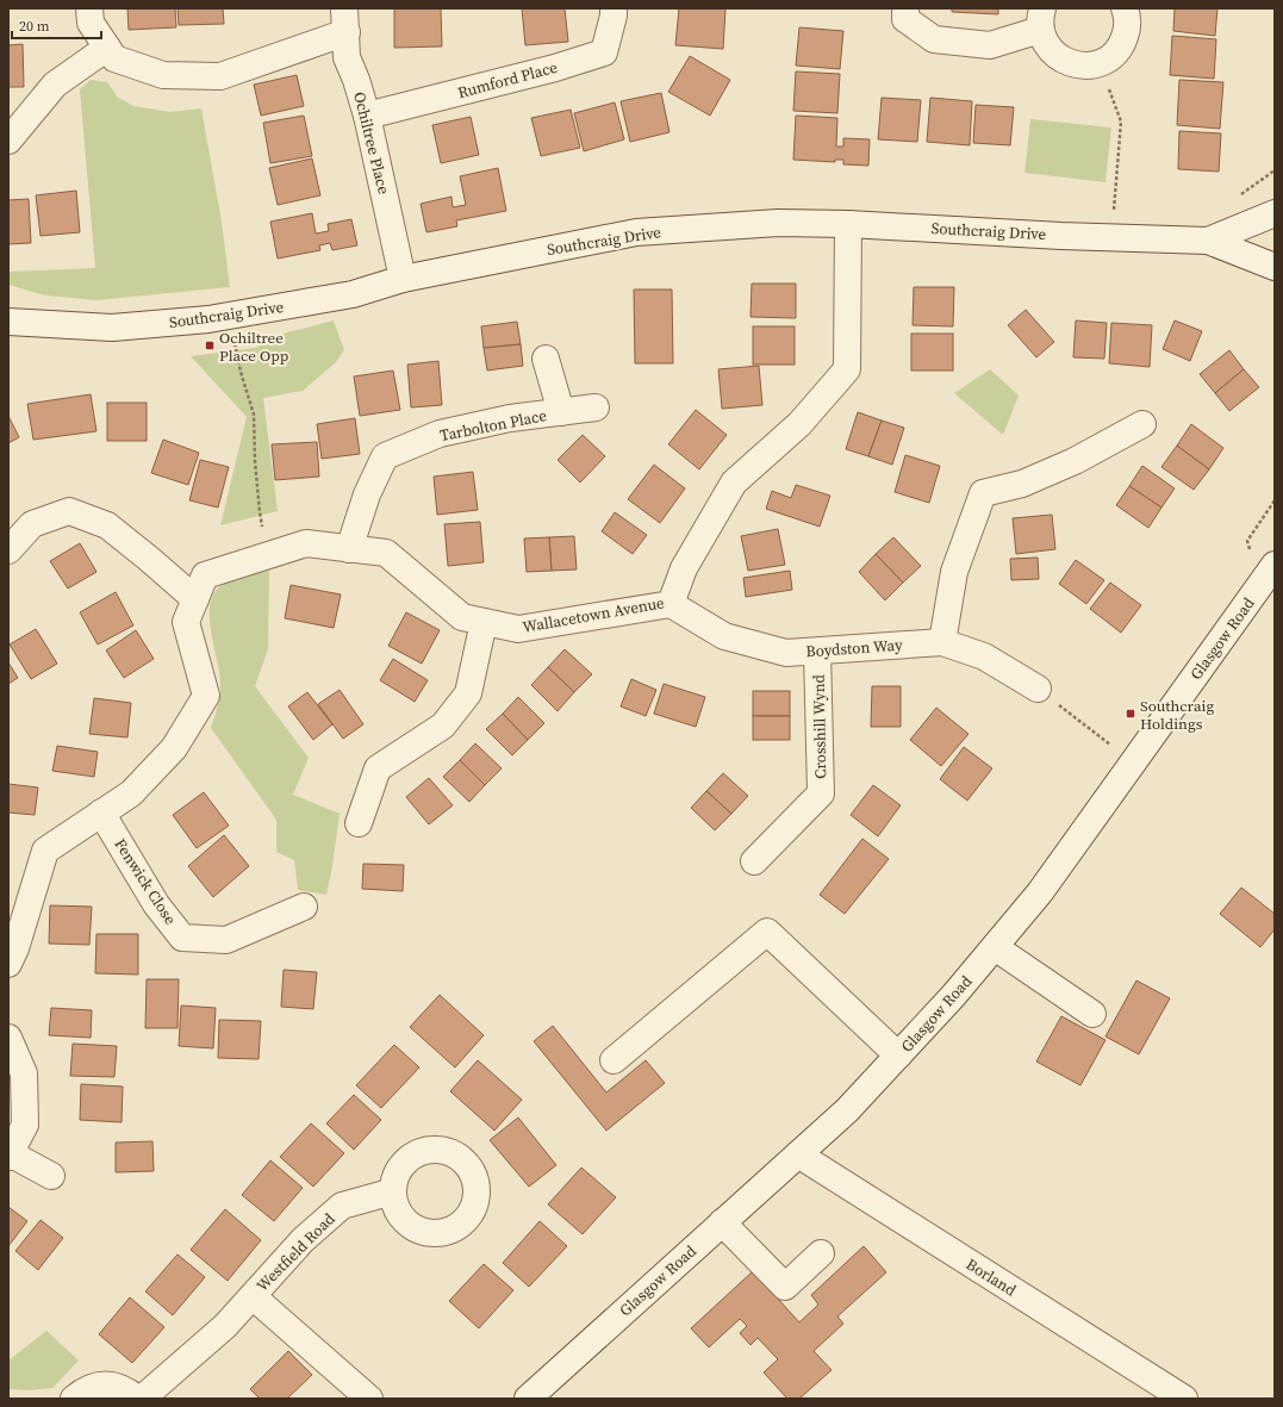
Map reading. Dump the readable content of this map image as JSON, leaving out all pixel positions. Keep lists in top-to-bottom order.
{
  "streets": {
    "street": [
      "Rumford Place",
      "Ochiltree Place",
      "Southcraig Drive",
      "Tarbolton Place",
      "Wallacetown Avenue",
      "Glasgow Road",
      "Boydston Way",
      "Crosshill Wynd",
      "Fenwick Close",
      "Westfield Road",
      "Borland"
    ]
  },
  "crossings": [
    ["Rumford Place", "Ochiltree Place"],
    ["Ochiltree Place", "Southcraig Drive"],
    ["Southcraig Drive", "Wallacetown Avenue"],
    ["Tarbolton Place", "Wallacetown Avenue"],
    ["Wallacetown Avenue", "Boydston Way"],
    ["Wallacetown Avenue", "Fenwick Close"],
    ["Glasgow Road", "Borland"],
    ["Boydston Way", "Crosshill Wynd"]
  ],
  "places": {
    "transit": ["Ochiltree Place Opp", "Southcraig Holdings"]
  },
  "scale_bar": "20 m"
}
